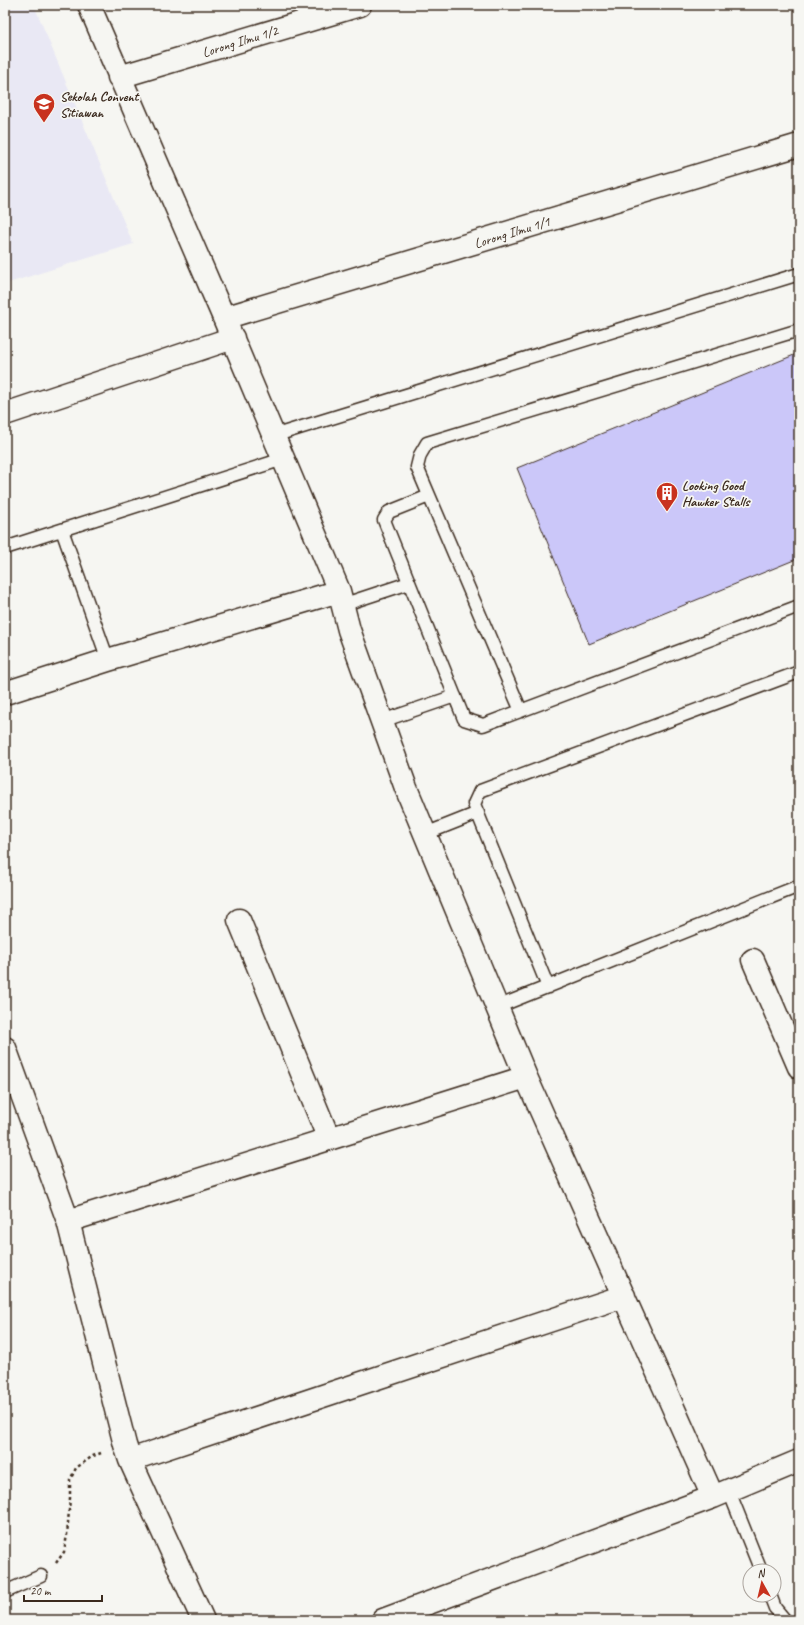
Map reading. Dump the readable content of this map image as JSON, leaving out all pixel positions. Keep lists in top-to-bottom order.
{
  "streets": {
    "street": ["Lorong Ilmu 1/2", "Lorong Ilmu 1/1"]
  },
  "places": {
    "school or university": ["Sekolah Convent Sitiawan"],
    "building": ["Looking Good Hawker Stalls"]
  },
  "scale_bar": "20 m",
  "north": "top"
}
